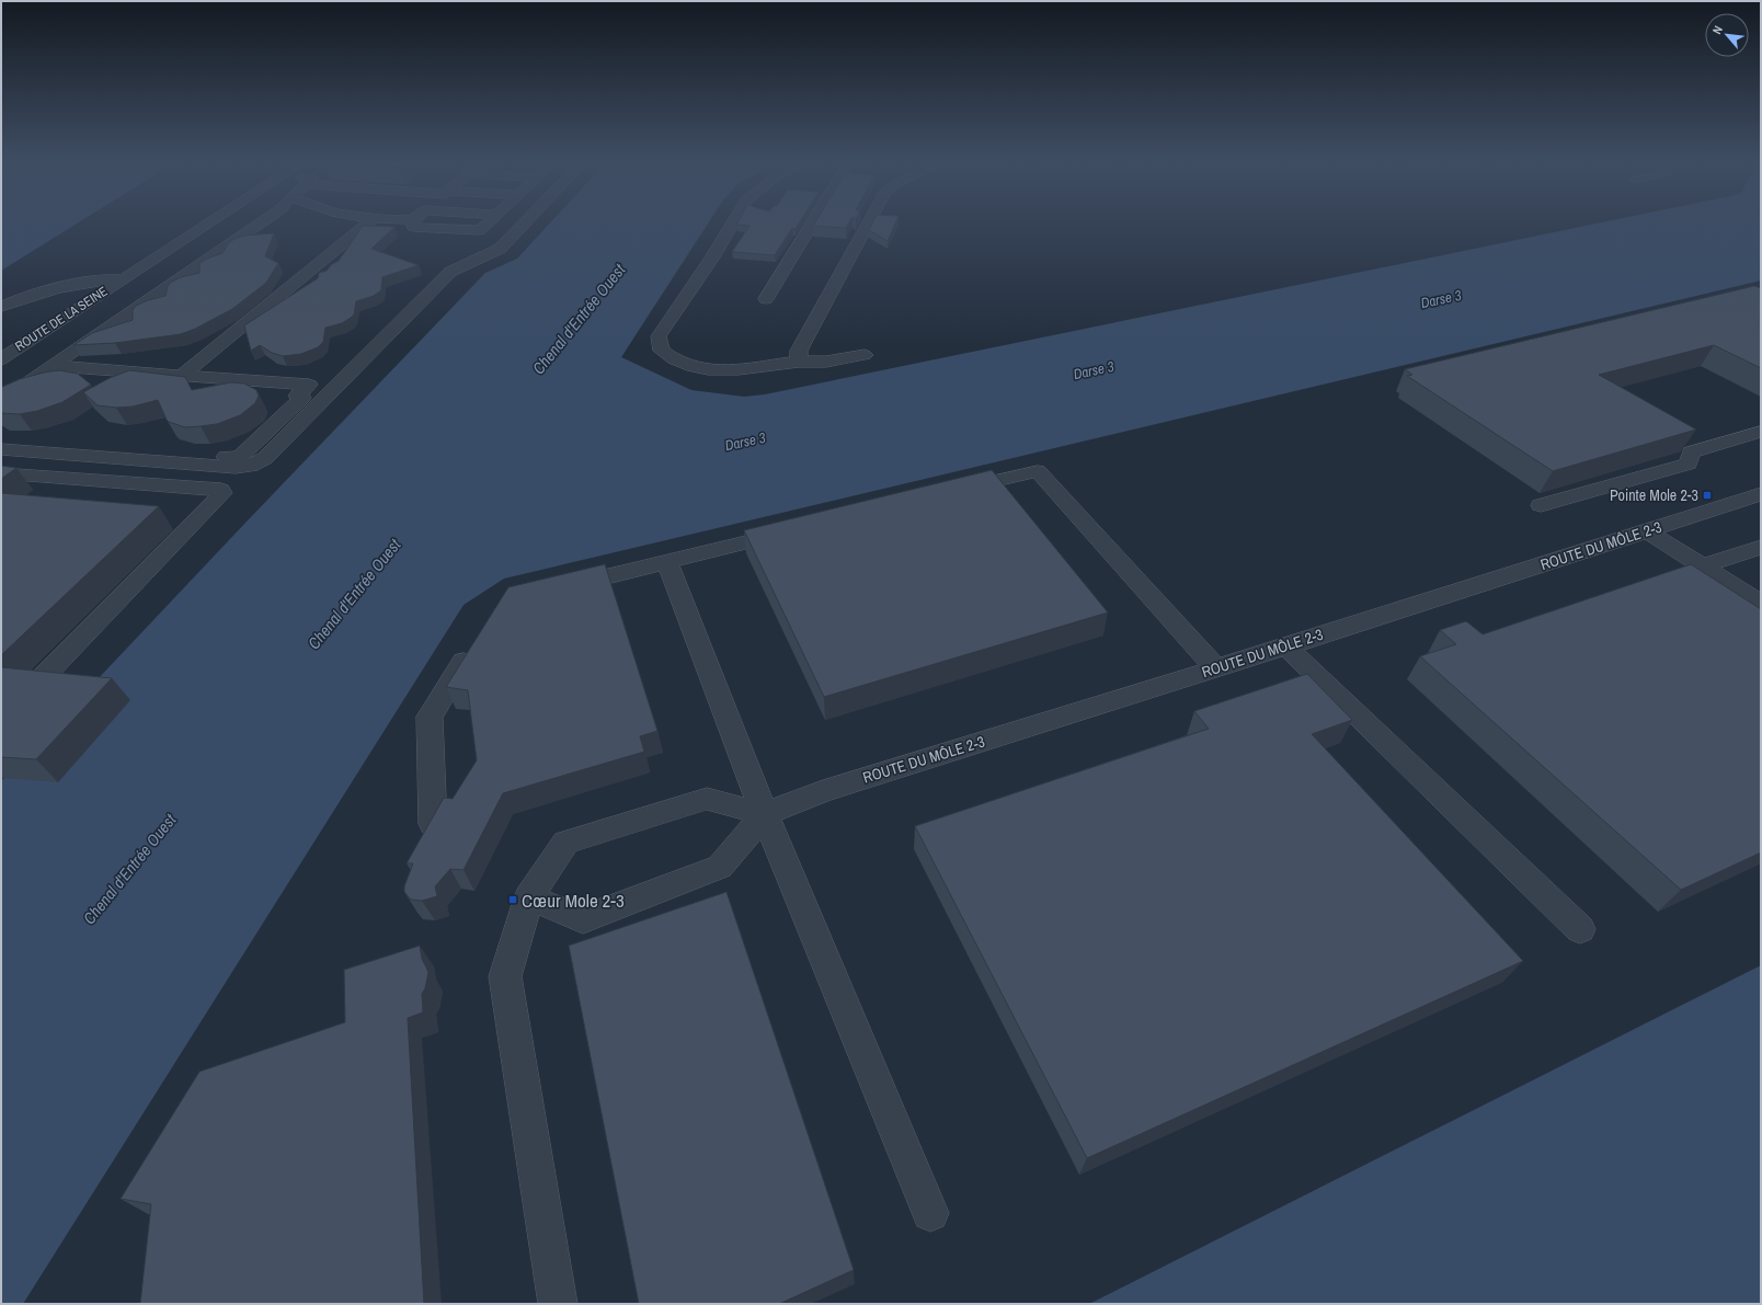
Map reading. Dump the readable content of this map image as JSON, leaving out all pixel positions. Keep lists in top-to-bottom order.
{
  "streets": {
    "street": ["ROUTE DE LA SEINE", "ROUTE DU MÔLE 2-3"]
  },
  "water": ["Darse 3", "Chenal d'Entrée Ouest"],
  "places": {
    "transit": ["Pointe Mole 2-3", "Cœur Mole 2-3"]
  },
  "north": "top left"
}
